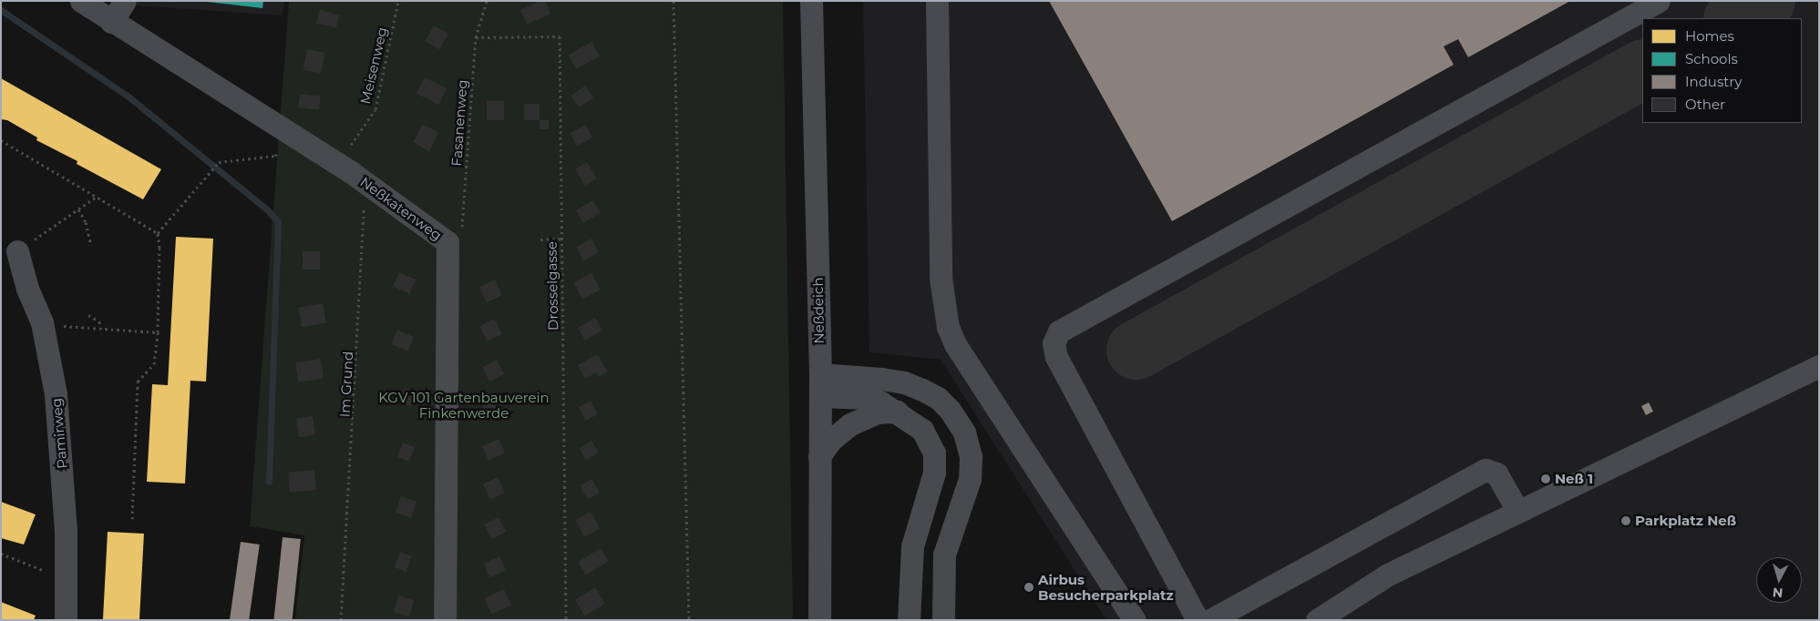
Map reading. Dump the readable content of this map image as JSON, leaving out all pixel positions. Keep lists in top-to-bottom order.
{
  "streets": {
    "street": ["Neßkatenweg", "Neßdeich", "Pamirweg"],
    "path": [
      "Meisenweg",
      "Fasanenweg",
      "Drosselgasse",
      "Im Grund"
    ]
  },
  "crossings": [
    ["Meisenweg", "Neßkatenweg"],
    ["Fasanenweg", "Neßkatenweg"],
    ["Fasanenweg", "Drosselgasse"]
  ],
  "parks": ["KGV 101 Gartenbauverein Finkenwerde"],
  "places": ["Neß 1", "Parkplatz Neß", "Airbus Besucherparkplatz"],
  "legend": [
    "Homes",
    "Schools",
    "Industry",
    "Other"
  ],
  "north": "bottom"
}
